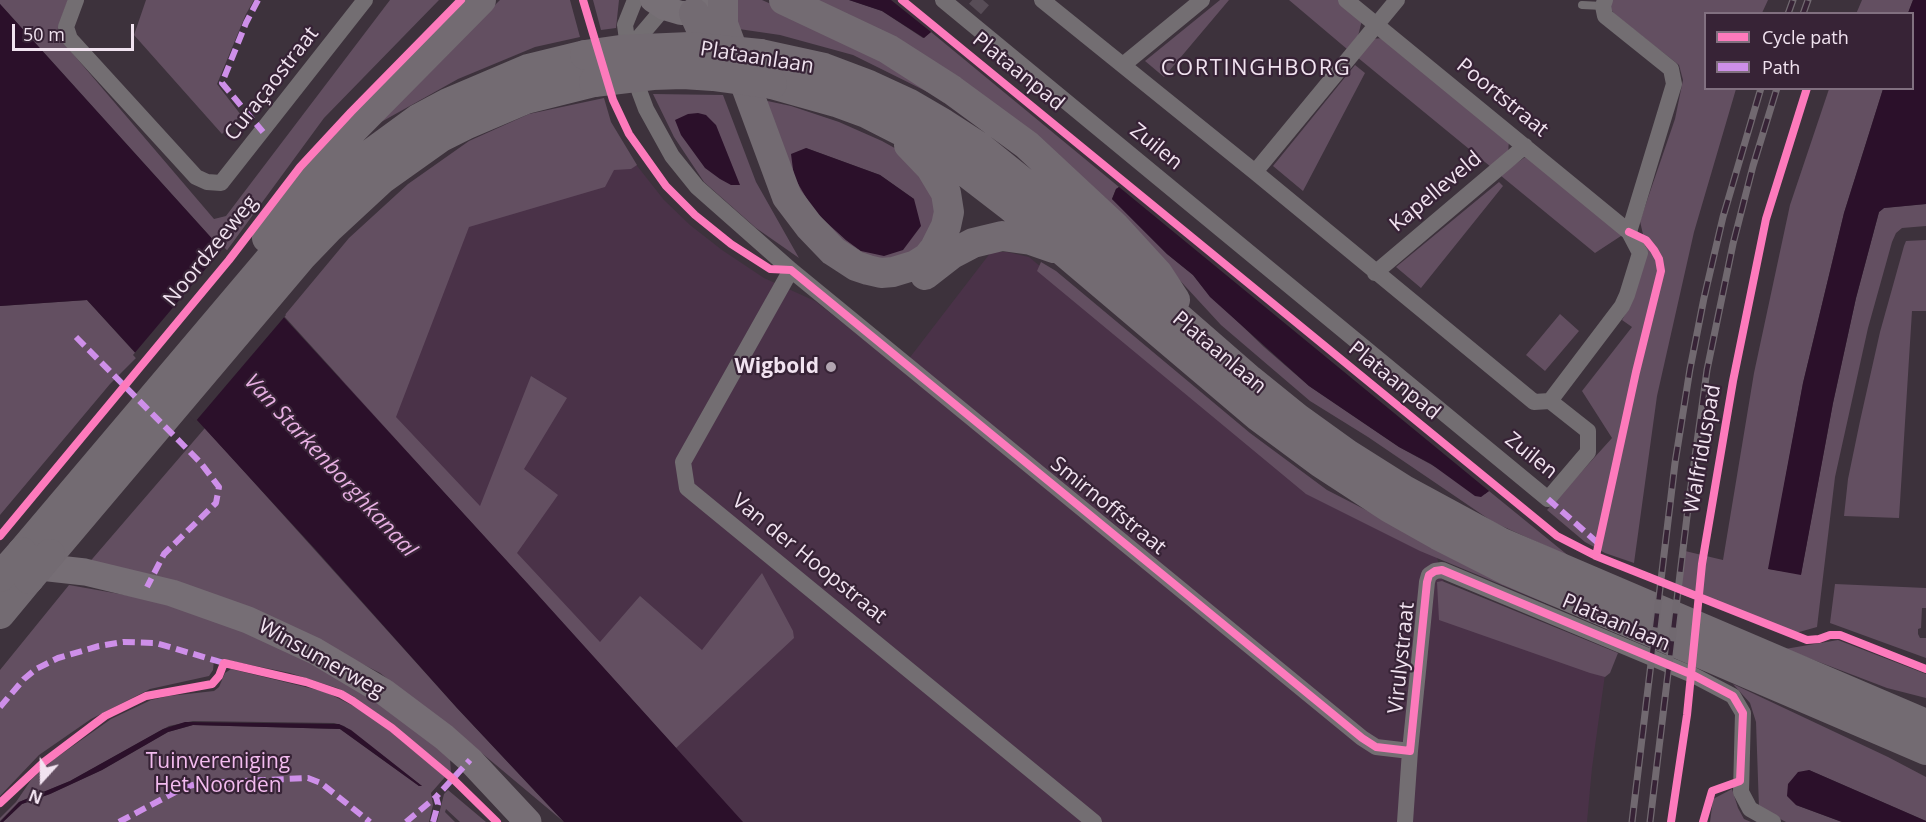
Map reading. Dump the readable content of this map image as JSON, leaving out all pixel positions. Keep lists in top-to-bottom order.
{
  "streets": {
    "highway": ["Plataanlaan"],
    "main road": ["Winsumerweg"],
    "street": [
      "Curaçaostraat",
      "Poortstraat",
      "Zuilen",
      "Kapelleveld",
      "Smirnoffstraat",
      "Van der Hoopstraat",
      "Virulystraat"
    ],
    "cycle path": ["Plataanpad", "Noordzeeweg", "Walfriduspad"]
  },
  "crossings": [
    ["Plataanlaan", "Virulystraat"],
    ["Poortstraat", "Kapelleveld"],
    ["Zuilen", "Kapelleveld"],
    ["Smirnoffstraat", "Van der Hoopstraat"],
    ["Smirnoffstraat", "Virulystraat"]
  ],
  "districts": ["CORTINGHBORG"],
  "water": ["Van Starkenborghkanaal"],
  "parks": ["Tuinvereniging Het Noorden"],
  "places": ["Wigbold"],
  "legend": ["Cycle path", "Path"],
  "scale_bar": "50 m",
  "north": "bottom"
}
